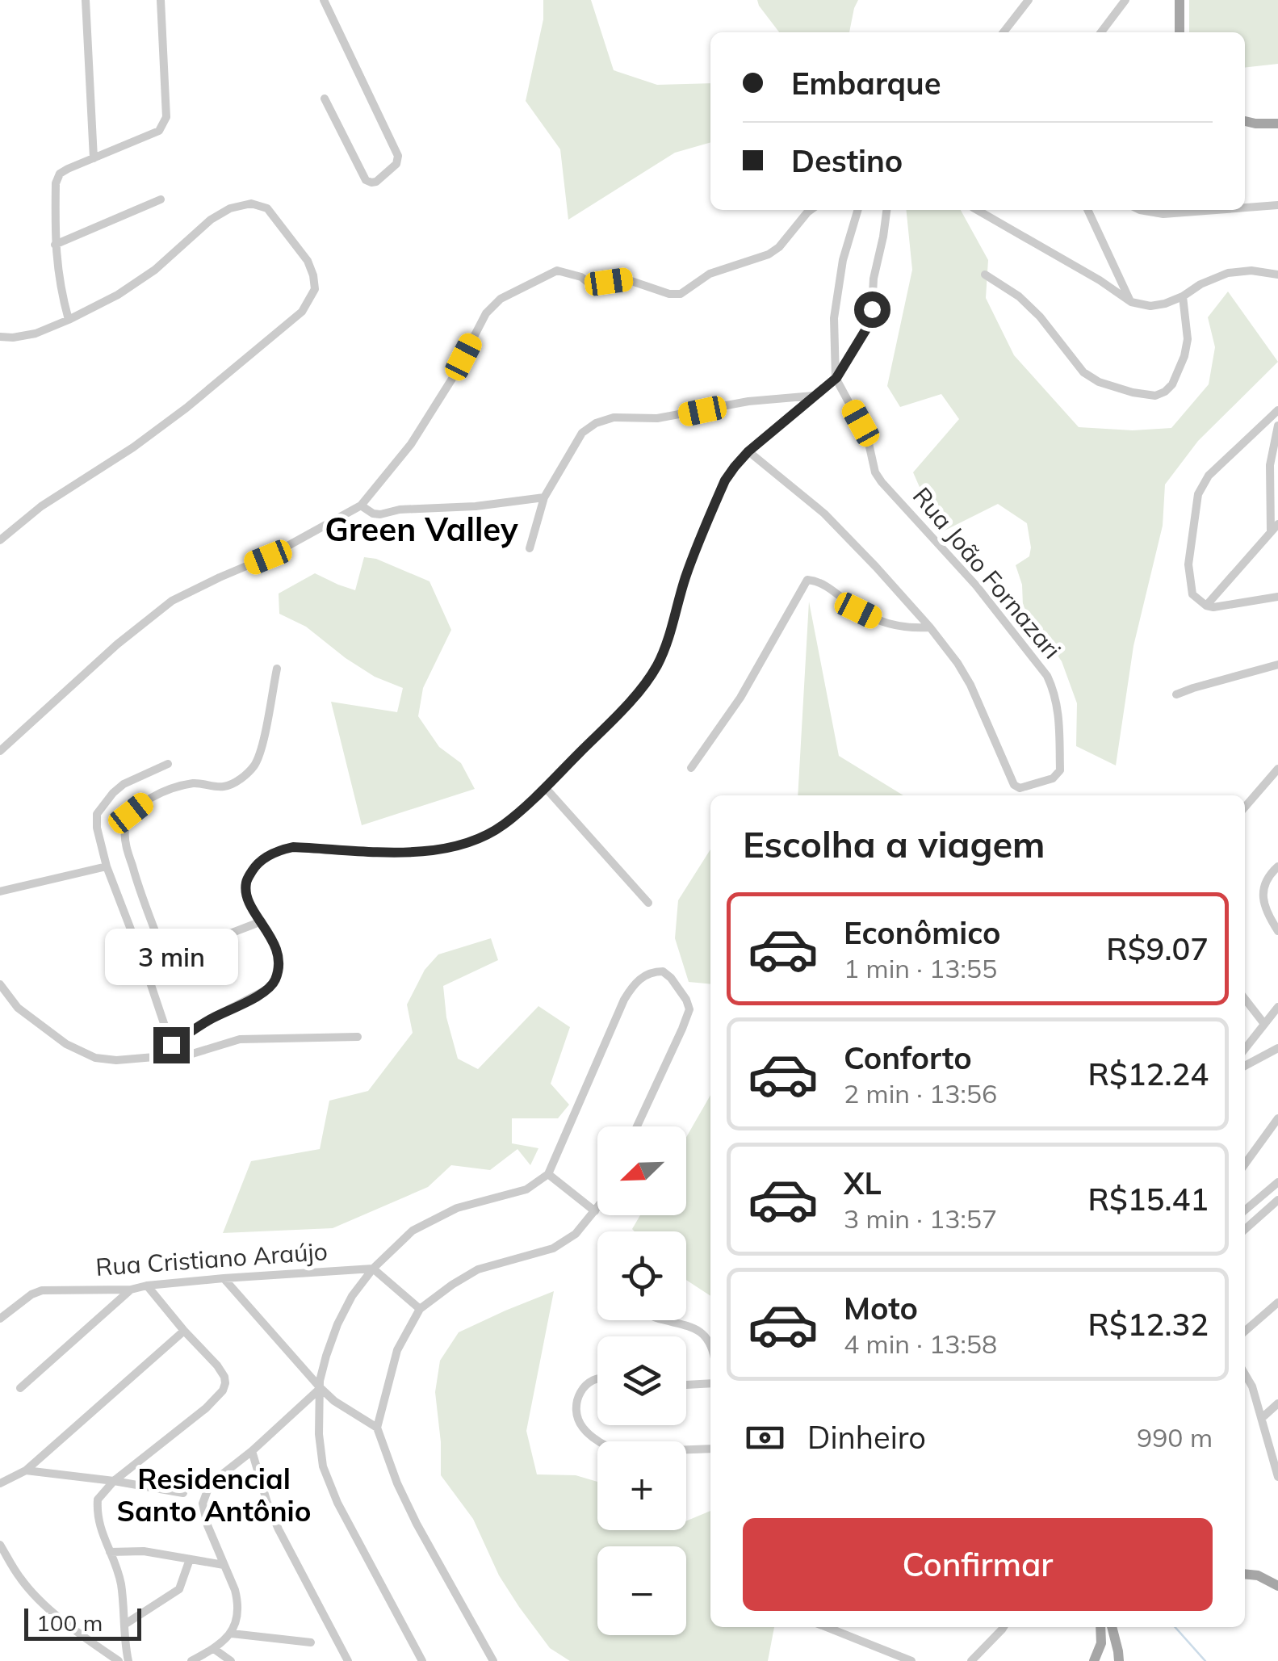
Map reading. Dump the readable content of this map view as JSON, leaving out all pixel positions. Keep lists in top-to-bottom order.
{
  "streets": {
    "street": ["Rua João Fornazari", "Rua Cristiano Araújo"]
  },
  "districts": ["Green Valley", "Residencial Santo Antônio"],
  "scale_bar": "100 m",
  "north": "bottom left",
  "page": {
    "banner": ["Embarque", "Destino"],
    "heading": "Escolha a viagem",
    "list": [
      {
        "name": "Econômico",
        "note": "1 min · 13:55",
        "value": "R$9.07"
      },
      {
        "name": "Conforto",
        "note": "2 min · 13:56",
        "value": "R$12.24"
      },
      {
        "name": "XL",
        "note": "3 min · 13:57",
        "value": "R$15.41"
      },
      {
        "name": "Moto",
        "note": "4 min · 13:58",
        "value": "R$12.32"
      }
    ],
    "bubble": "3 min",
    "map_buttons": ["+", "−"],
    "pay": ["Dinheiro", "990 m"],
    "buttons": "Confirmar",
    "scale": "100 m"
  }
}
